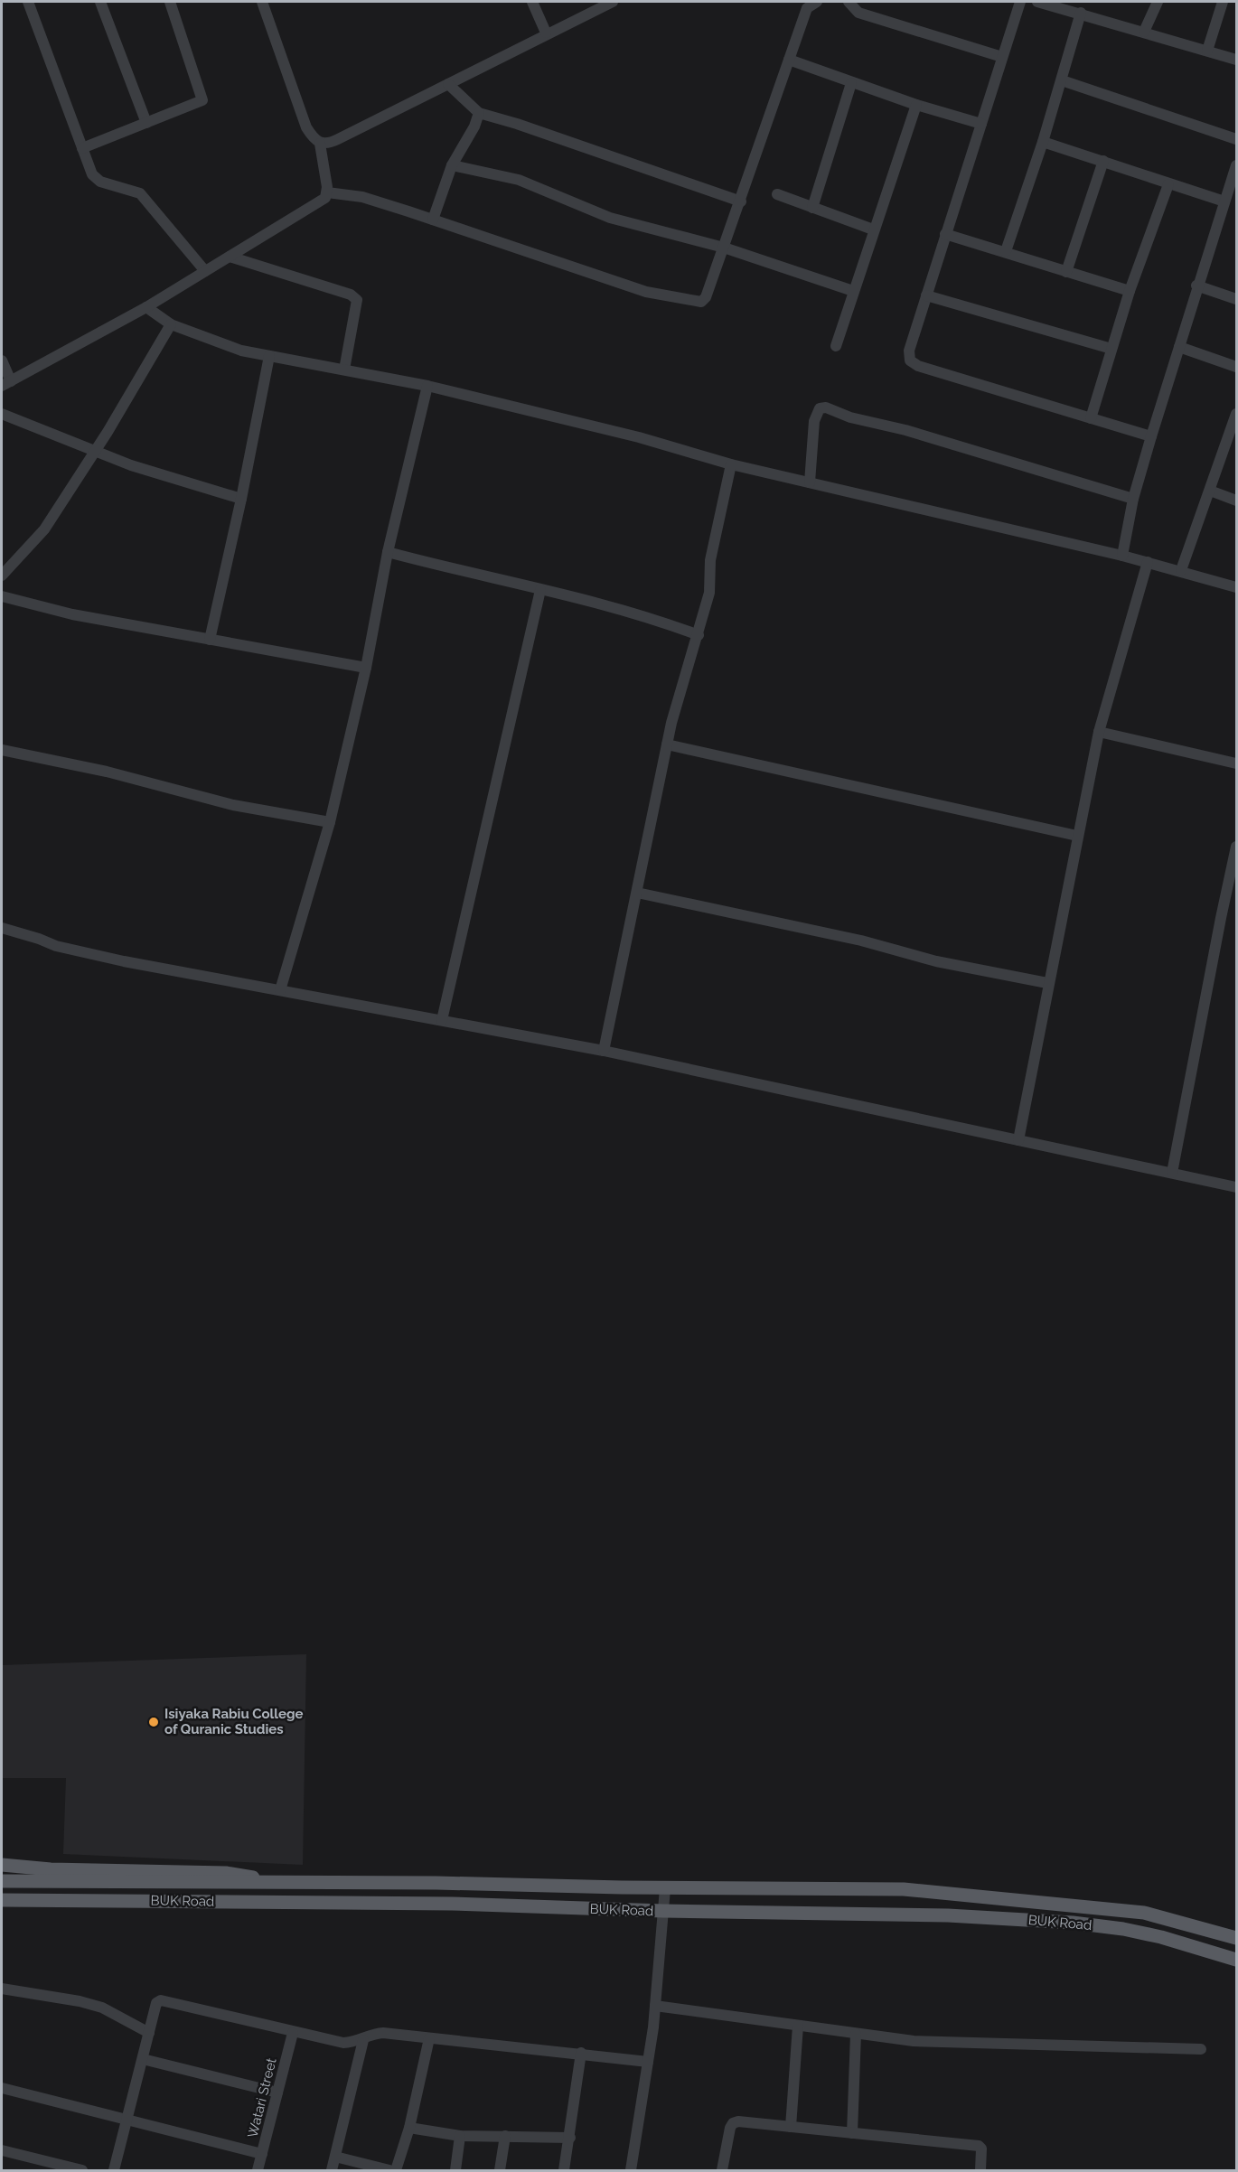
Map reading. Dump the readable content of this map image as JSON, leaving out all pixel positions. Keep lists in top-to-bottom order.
{
  "streets": {
    "main road": ["BUK Road"],
    "street": ["Watari Street"]
  },
  "places": ["Isiyaka Rabiu College of Quranic Studies"]
}
